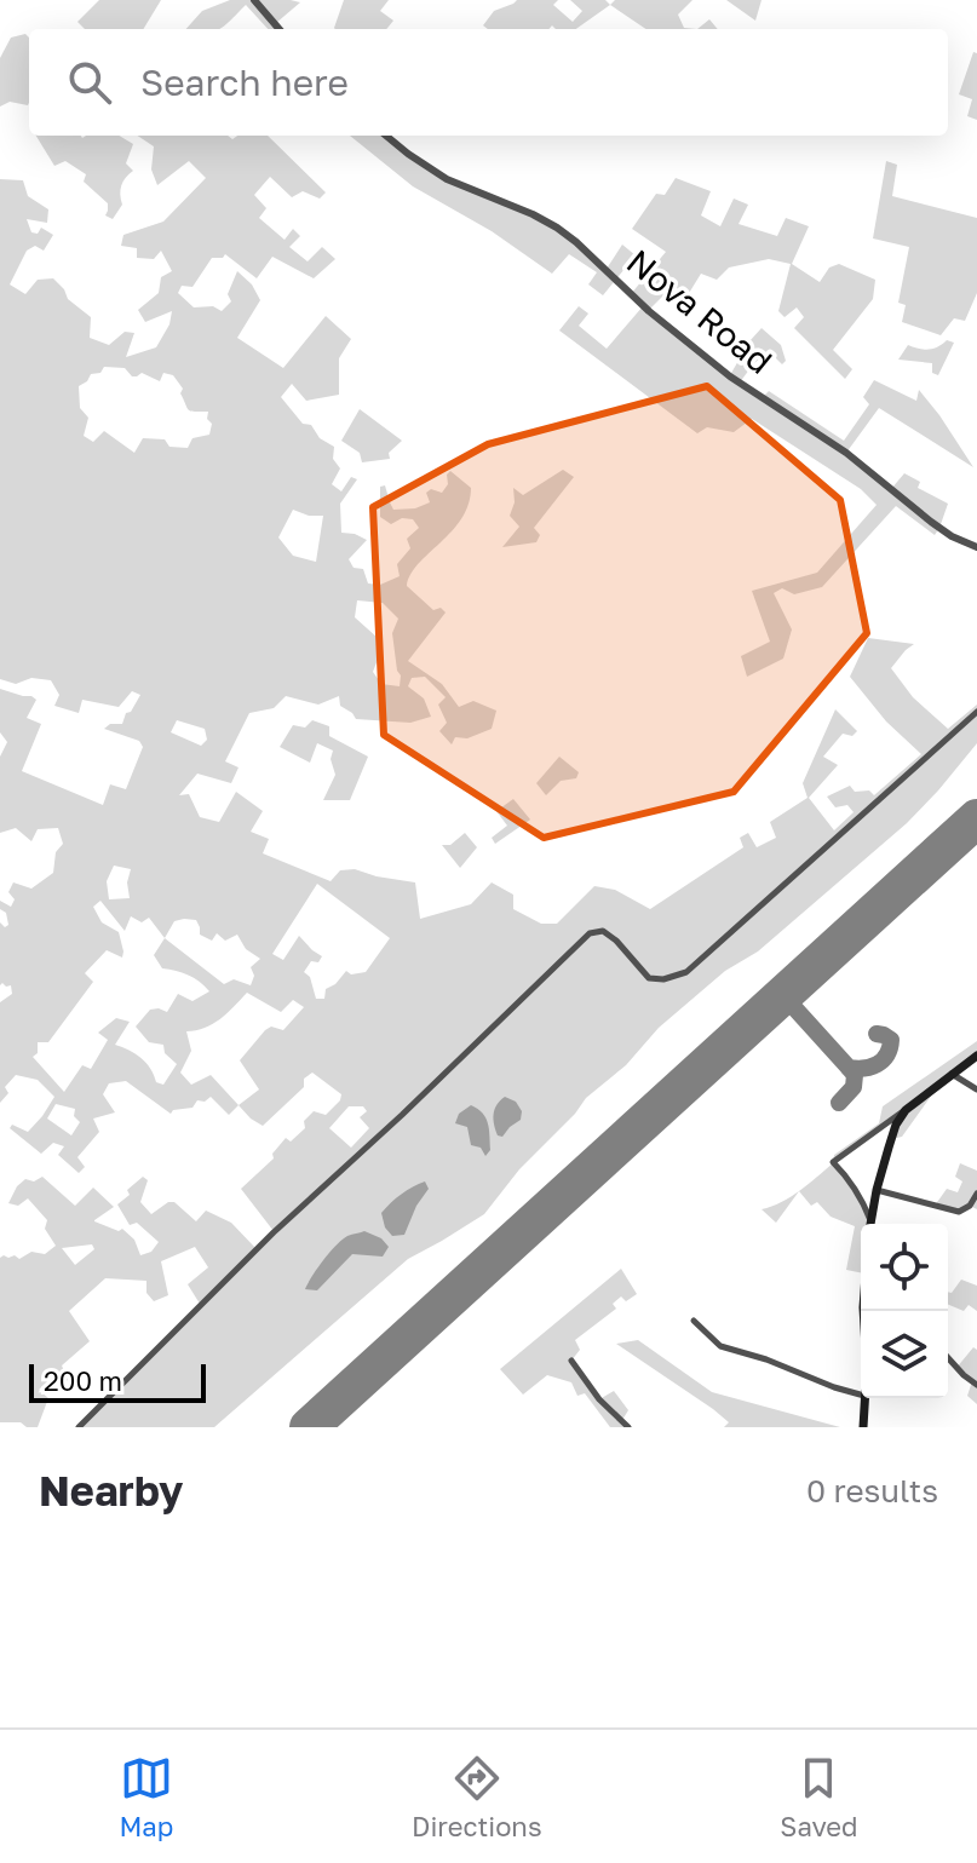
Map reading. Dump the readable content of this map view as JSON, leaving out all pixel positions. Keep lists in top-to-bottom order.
{
  "streets": {
    "street": ["Nova Road"]
  },
  "scale_bar": "200 m",
  "page": {
    "search": "Search here",
    "scale": "200 m",
    "heading": ["Nearby", "0 results"],
    "nav": ["Map", "Directions", "Saved"]
  }
}
